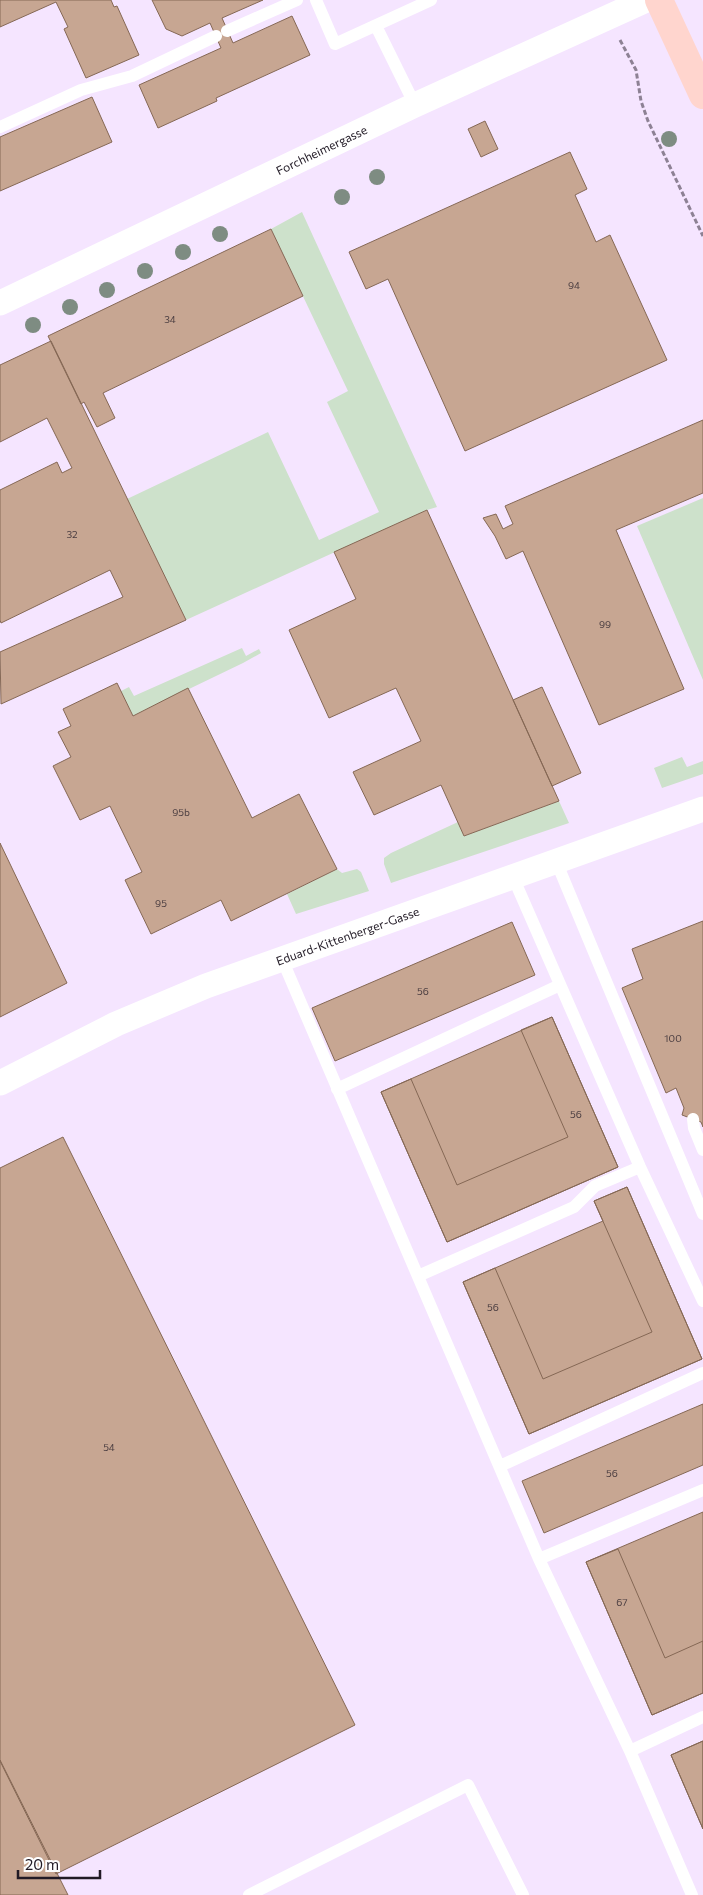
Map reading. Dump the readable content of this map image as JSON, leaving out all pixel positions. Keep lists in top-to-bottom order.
{
  "streets": {
    "street": ["Forchheimergasse", "Eduard-Kittenberger-Gasse"]
  },
  "house_numbers": [
    "94",
    "34",
    "32",
    "99",
    "95b",
    "95",
    "56",
    "100",
    "56",
    "56",
    "54",
    "56",
    "67"
  ],
  "scale_bar": "20 m"
}
